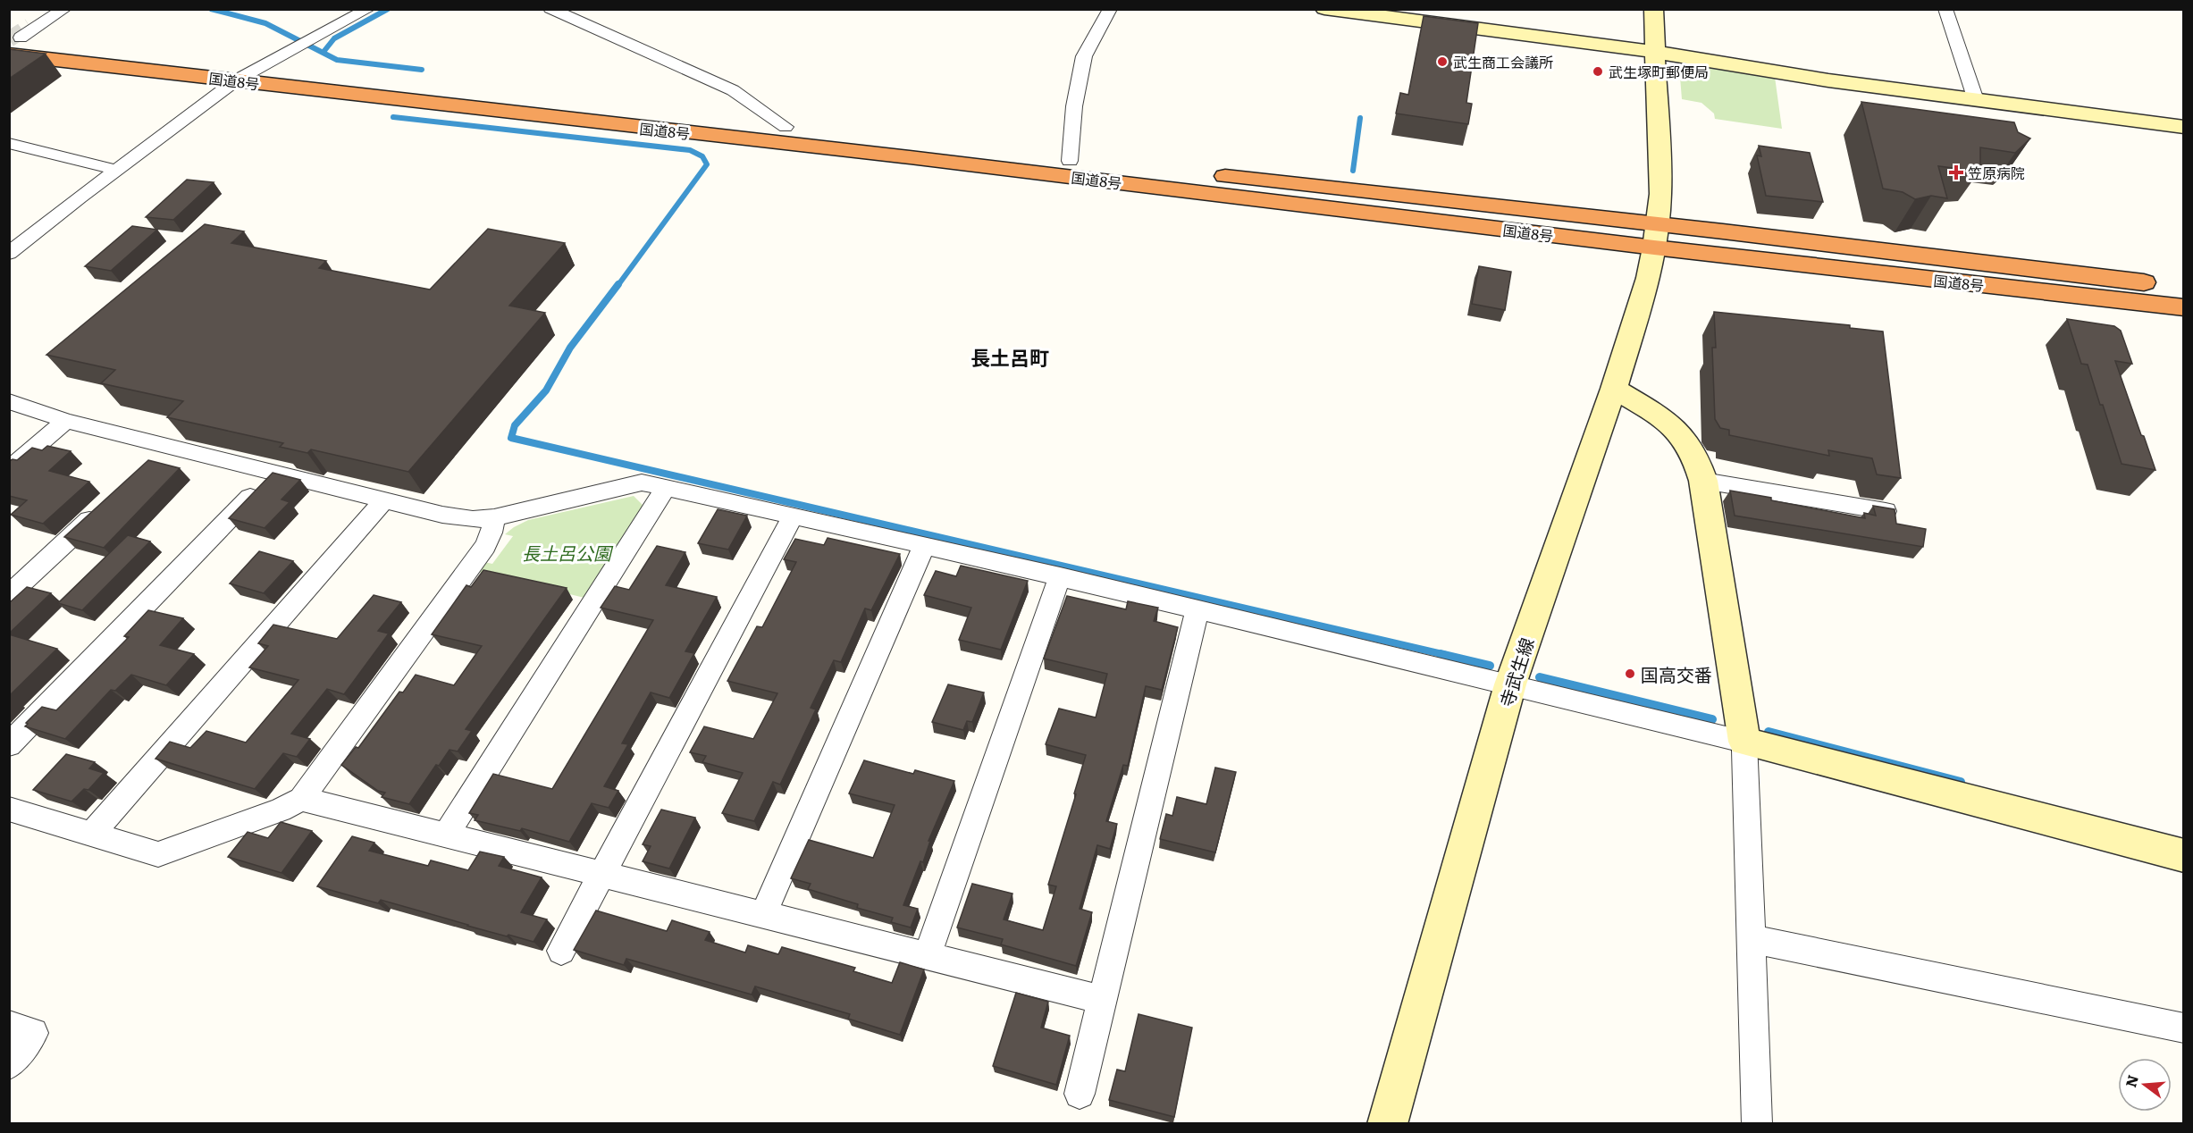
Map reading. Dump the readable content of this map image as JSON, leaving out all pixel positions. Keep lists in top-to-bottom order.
{
  "streets": {
    "highway": ["国道8号"],
    "street": ["寺武生線"]
  },
  "crossings": [
    ["国道8号", "寺武生線"]
  ],
  "districts": ["長土呂町"],
  "parks": ["長土呂公園"],
  "places": {
    "other": ["武生商工会議所", "武生塚町郵便局", "国高交番"],
    "health": ["笠原病院"]
  },
  "north": "left"
}
